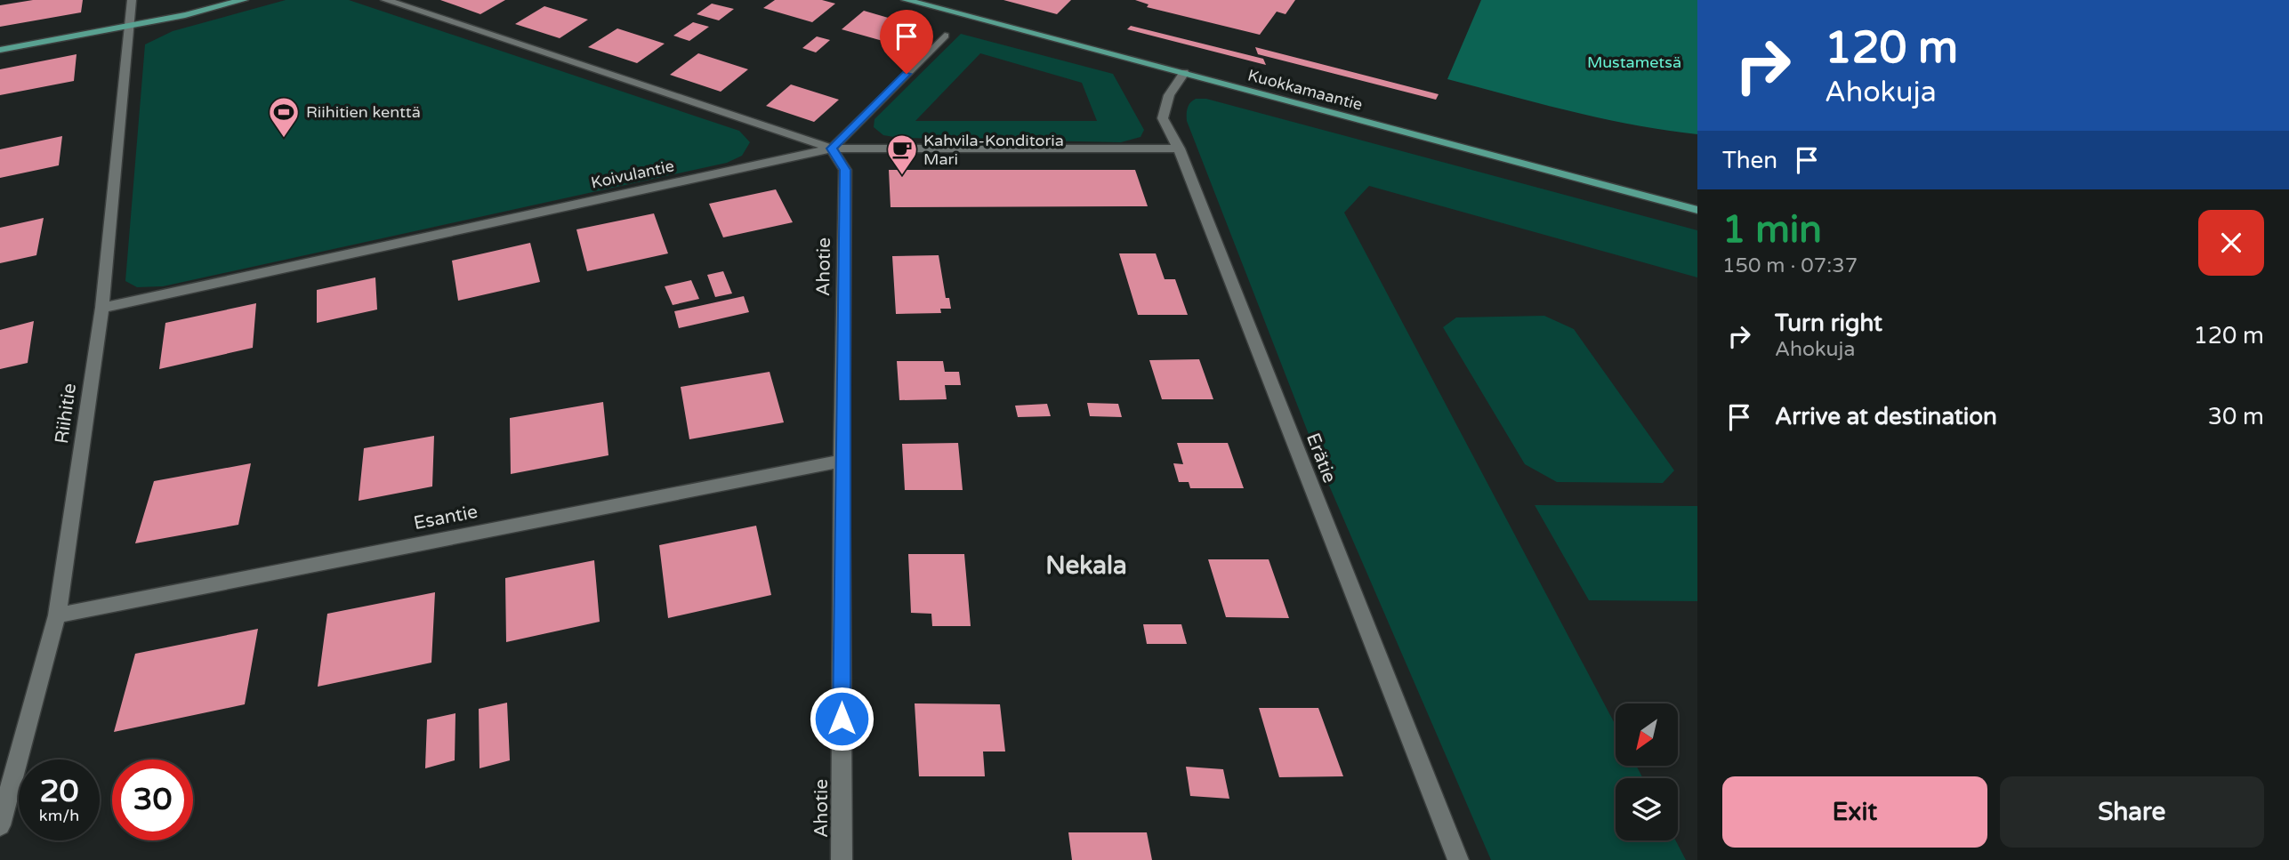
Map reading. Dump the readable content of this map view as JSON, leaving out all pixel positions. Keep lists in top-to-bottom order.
{
  "streets": {
    "main road": ["Kuokkamaantie"],
    "street": [
      "Koivulantie",
      "Ahotie",
      "Riihitie",
      "Erätie",
      "Esantie"
    ]
  },
  "crossings": [
    ["Kuokkamaantie", "Erätie"],
    ["Koivulantie", "Ahotie"],
    ["Koivulantie", "Riihitie"],
    ["Koivulantie", "Erätie"],
    ["Ahotie", "Esantie"],
    ["Riihitie", "Esantie"]
  ],
  "districts": ["Nekala"],
  "parks": ["Mustametsä"],
  "places": {
    "sports": ["Riihitien kenttä"],
    "cafe": ["Kahvila-Konditoria Mari"]
  },
  "north": "bottom left",
  "page": {
    "turn": ["120 m", "Ahokuja"],
    "then": "Then",
    "heading": ["1 min", "150 m · 07:37"],
    "list": [
      {
        "name": "Turn right",
        "note": "Ahokuja",
        "value": "120 m"
      },
      {
        "name": "Arrive at destination",
        "value": "30 m"
      }
    ],
    "speed": "20 km/h",
    "limit": "30",
    "buttons": ["Exit", "Share"]
  }
}
